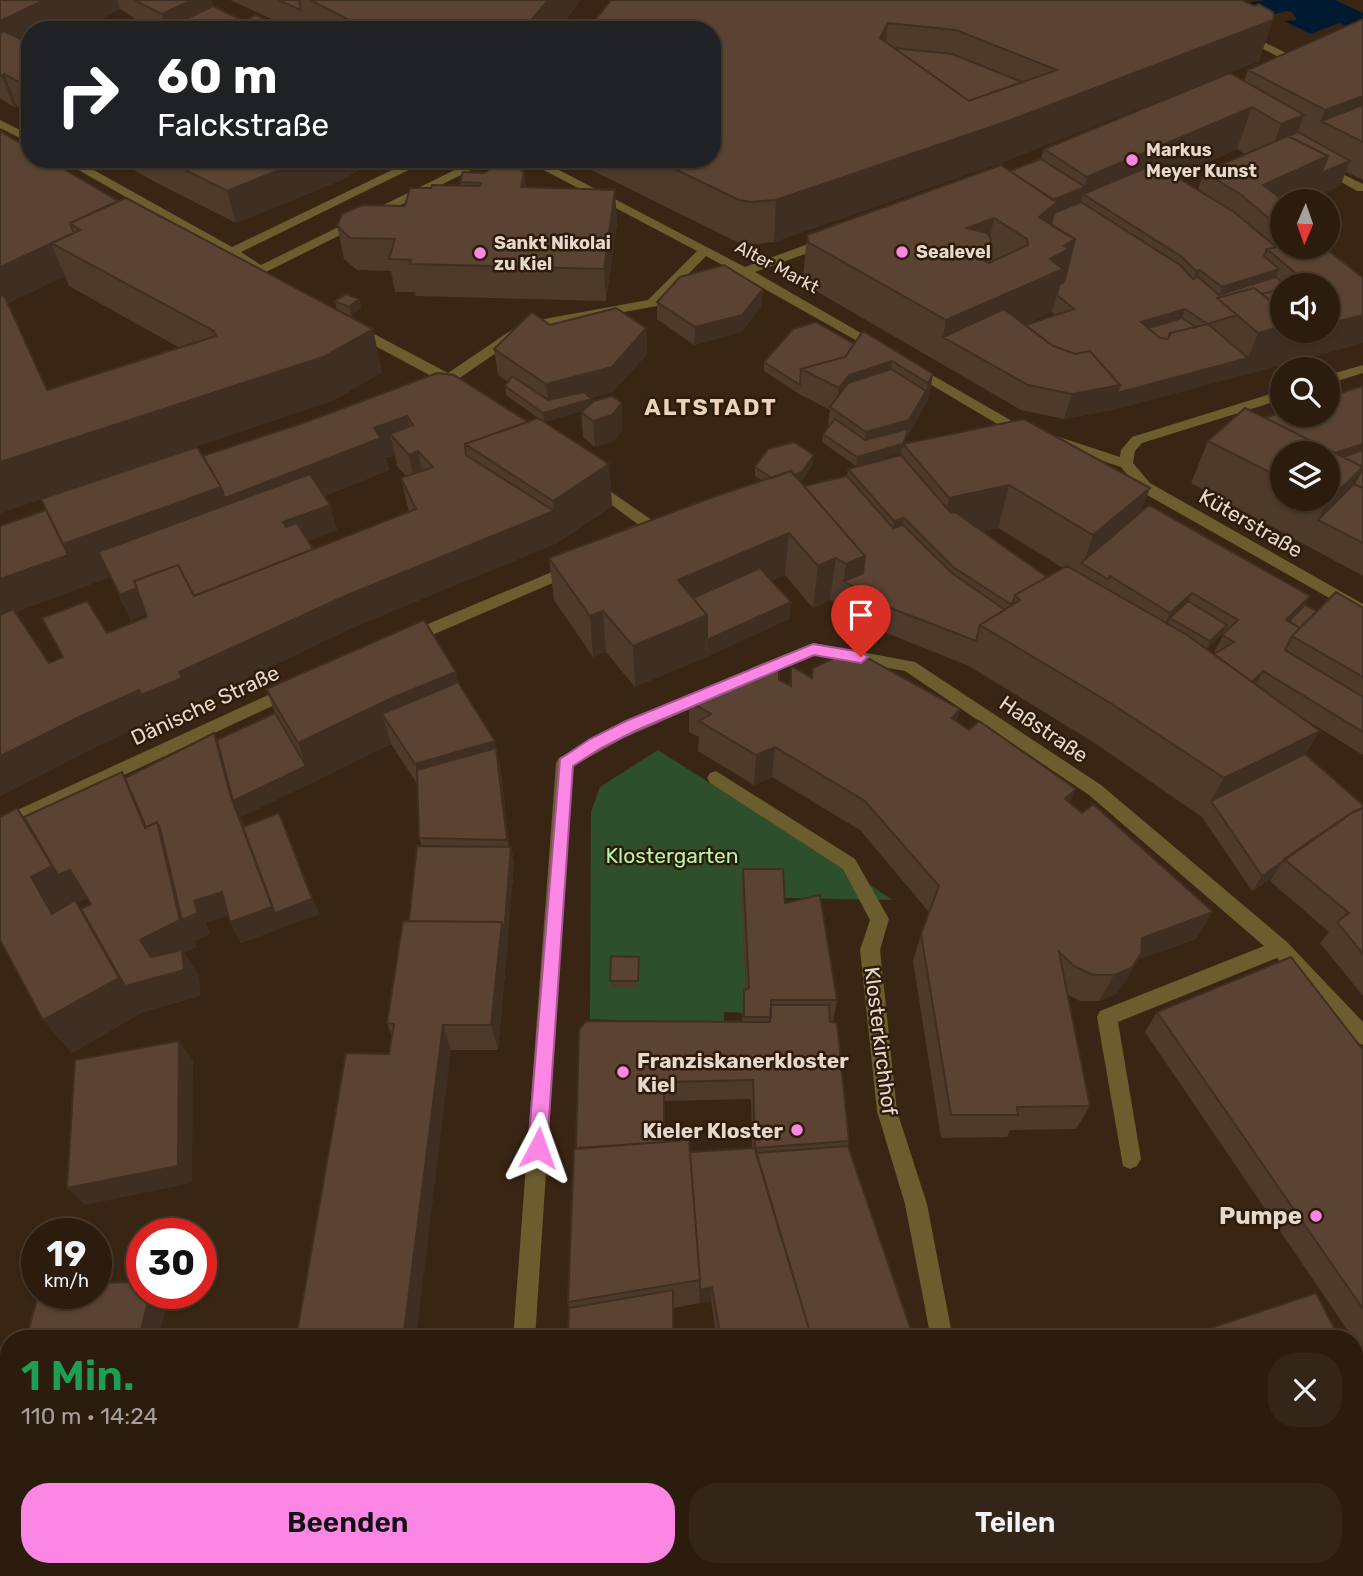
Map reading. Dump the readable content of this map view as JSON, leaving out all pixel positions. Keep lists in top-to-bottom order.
{
  "streets": {
    "street": [
      "Alter Markt",
      "Küterstraße",
      "Dänische Straße",
      "Haßstraße",
      "Klosterkirchhof"
    ]
  },
  "crossings": [
    ["Alter Markt", "Küterstraße"]
  ],
  "districts": ["ALTSTADT"],
  "parks": ["Klostergarten"],
  "places": [
    "Markus Meyer Kunst",
    "Sealevel",
    "Sankt Nikolai zu Kiel",
    "Franziskanerkloster Kiel",
    "Kieler Kloster",
    "Pumpe"
  ],
  "north": "bottom",
  "page": {
    "turn": ["60 m", "Falckstraße"],
    "speed": "19 km/h",
    "limit": "30",
    "heading": ["1 Min.", "110 m · 14:24"],
    "buttons": ["Beenden", "Teilen"]
  }
}
